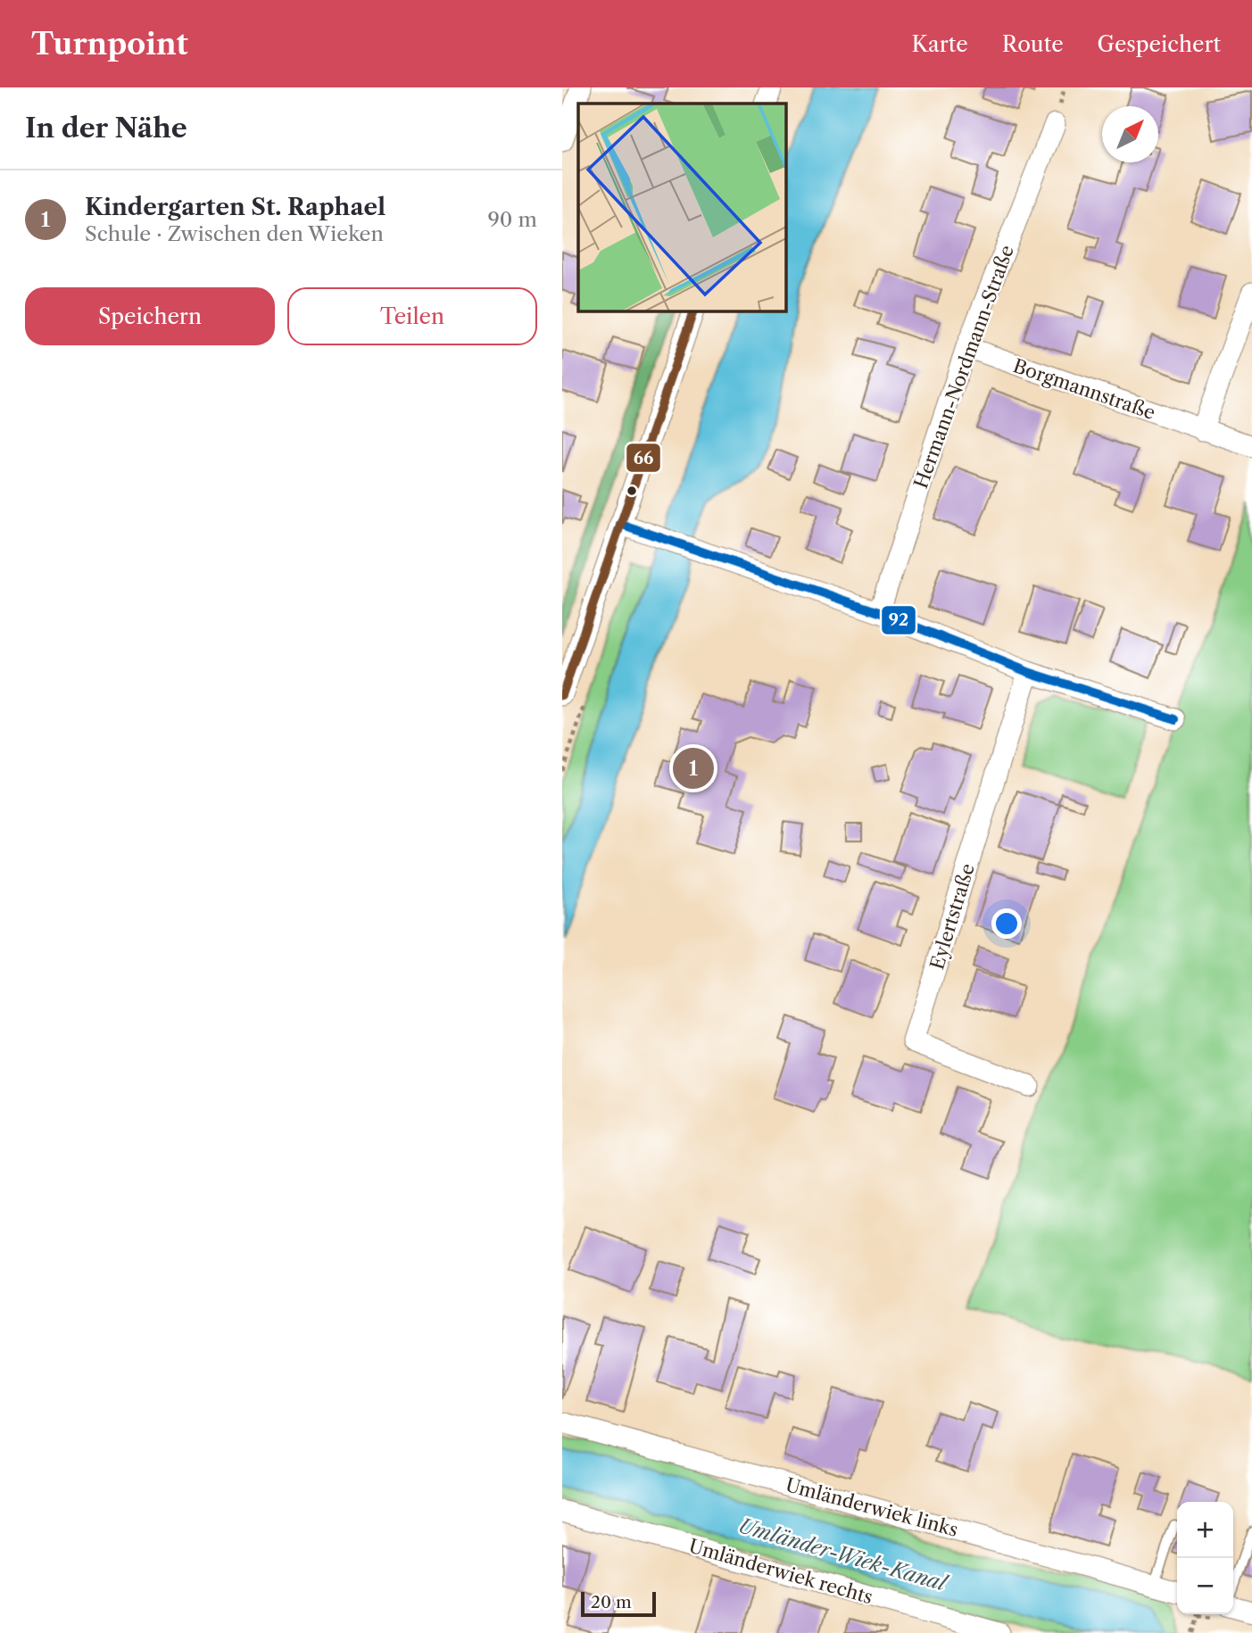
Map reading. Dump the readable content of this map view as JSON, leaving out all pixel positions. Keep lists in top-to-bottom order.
{
  "streets": {
    "street": [
      "Hermann-Nordmann-Straße",
      "Borgmannstraße",
      "Eylertstraße",
      "Umländerwiek links",
      "Umländerwiek rechts"
    ]
  },
  "crossings": [
    ["Hermann-Nordmann-Straße", "Borgmannstraße"]
  ],
  "water": ["Umländer-Wiek-Kanal"],
  "lines": ["transit line 66", "transit line 92"],
  "scale_bar": "20 m",
  "north": "top right",
  "page": {
    "header": "Turnpoint",
    "nav": ["Karte", "Route", "Gespeichert"],
    "heading": "In der Nähe",
    "list": [
      {
        "mark": "1",
        "name": "Kindergarten St. Raphael",
        "note": "Schule · Zwischen den Wieken",
        "value": "90 m"
      }
    ],
    "buttons": ["Speichern", "Teilen"],
    "pins": "1",
    "map_buttons": ["+", "−"],
    "scale": "20 m"
  }
}
